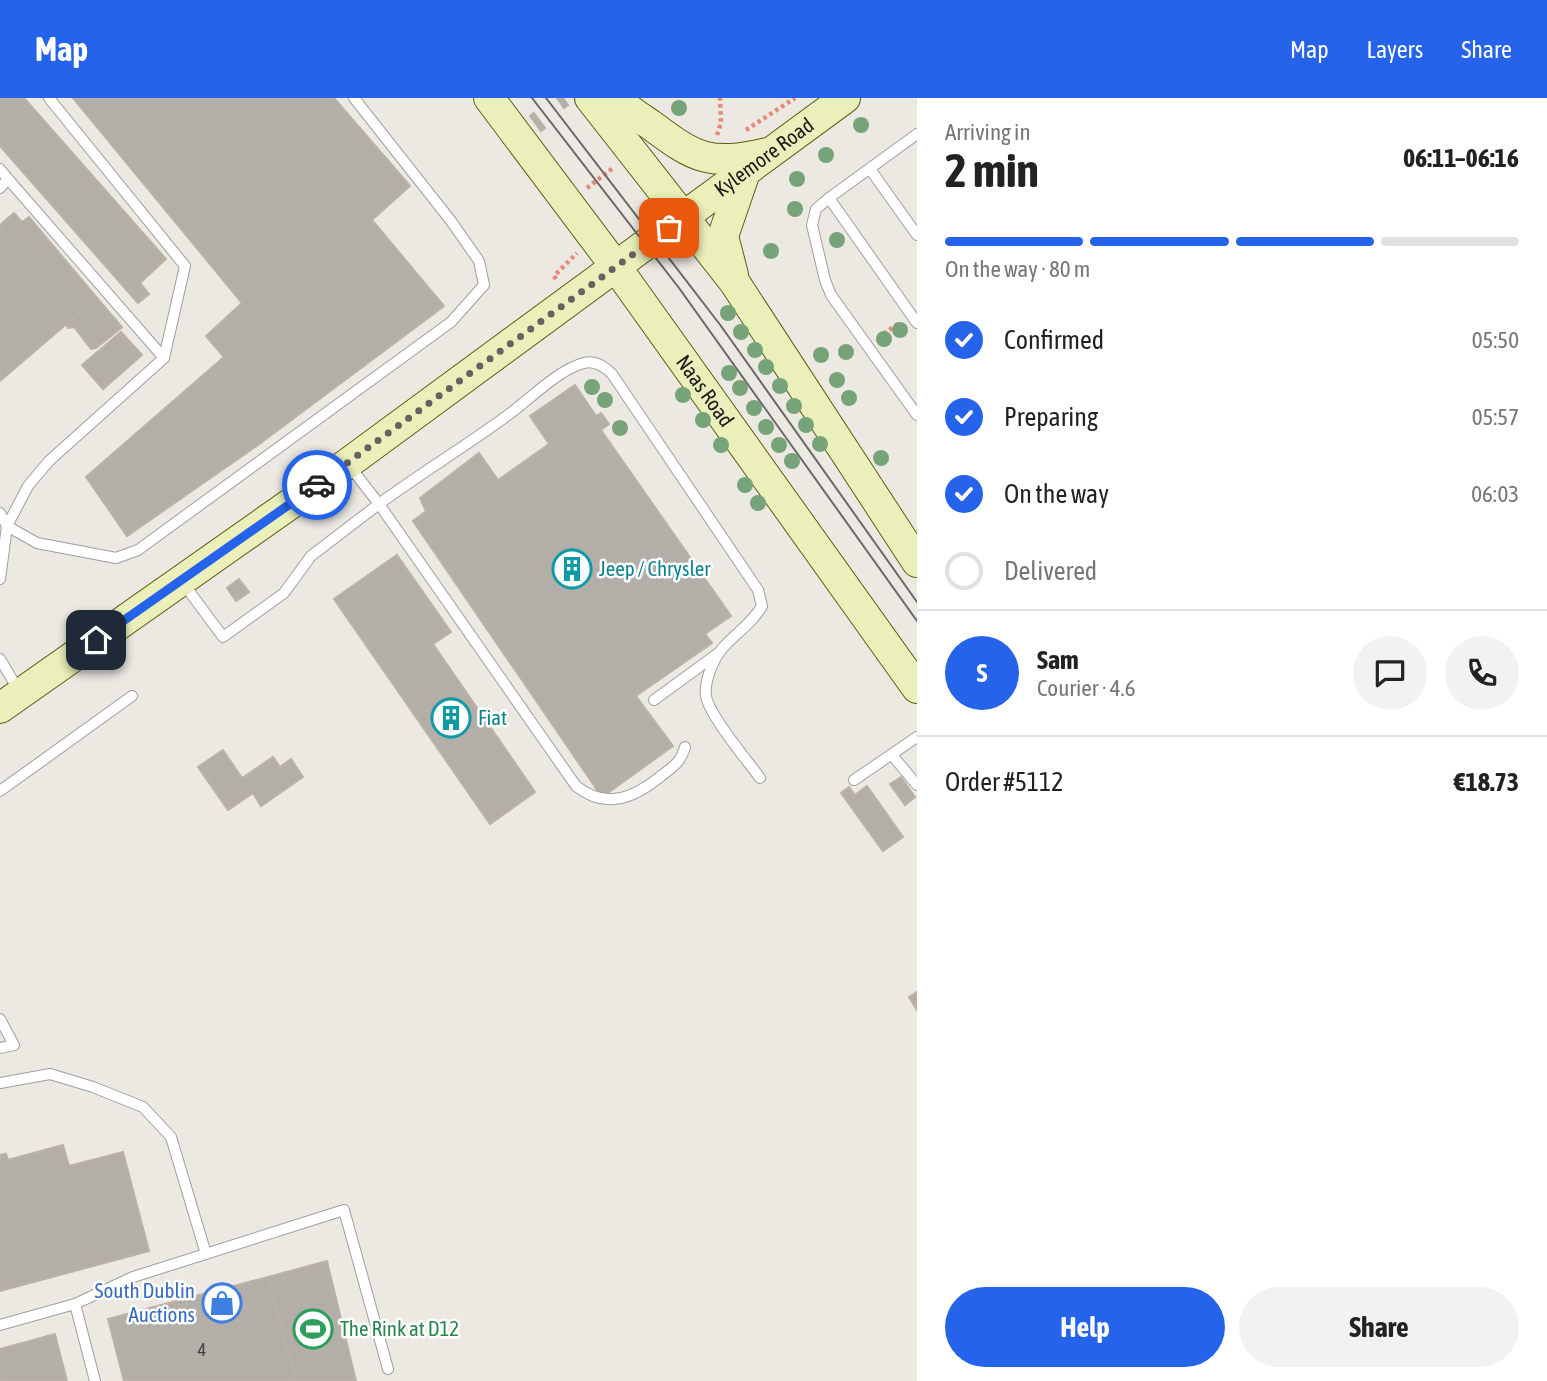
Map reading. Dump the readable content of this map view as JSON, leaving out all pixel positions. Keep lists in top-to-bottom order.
{
  "streets": {
    "main road": ["Kylemore Road", "Naas Road"]
  },
  "crossings": [
    ["Kylemore Road", "Naas Road"]
  ],
  "places": {
    "building": ["Jeep / Chrysler", "Fiat"],
    "shop": ["South Dublin Auctions"],
    "sports": ["The Rink at D12"]
  },
  "house_numbers": ["4"],
  "page": {
    "header": "Map",
    "nav": ["Map", "Layers", "Share"],
    "heading": ["2 min", "Arriving in", "06:11–06:16"],
    "panel": [
      "Sam",
      "Courier · 4.6",
      "Order #5112",
      "€18.73"
    ],
    "bar": "On the way · 80 m",
    "list": [
      ["Confirmed", "05:50"],
      ["Preparing", "05:57"],
      ["On the way", "06:03"],
      "Delivered"
    ],
    "round": "S",
    "buttons": ["Help", "Share"]
  }
}
